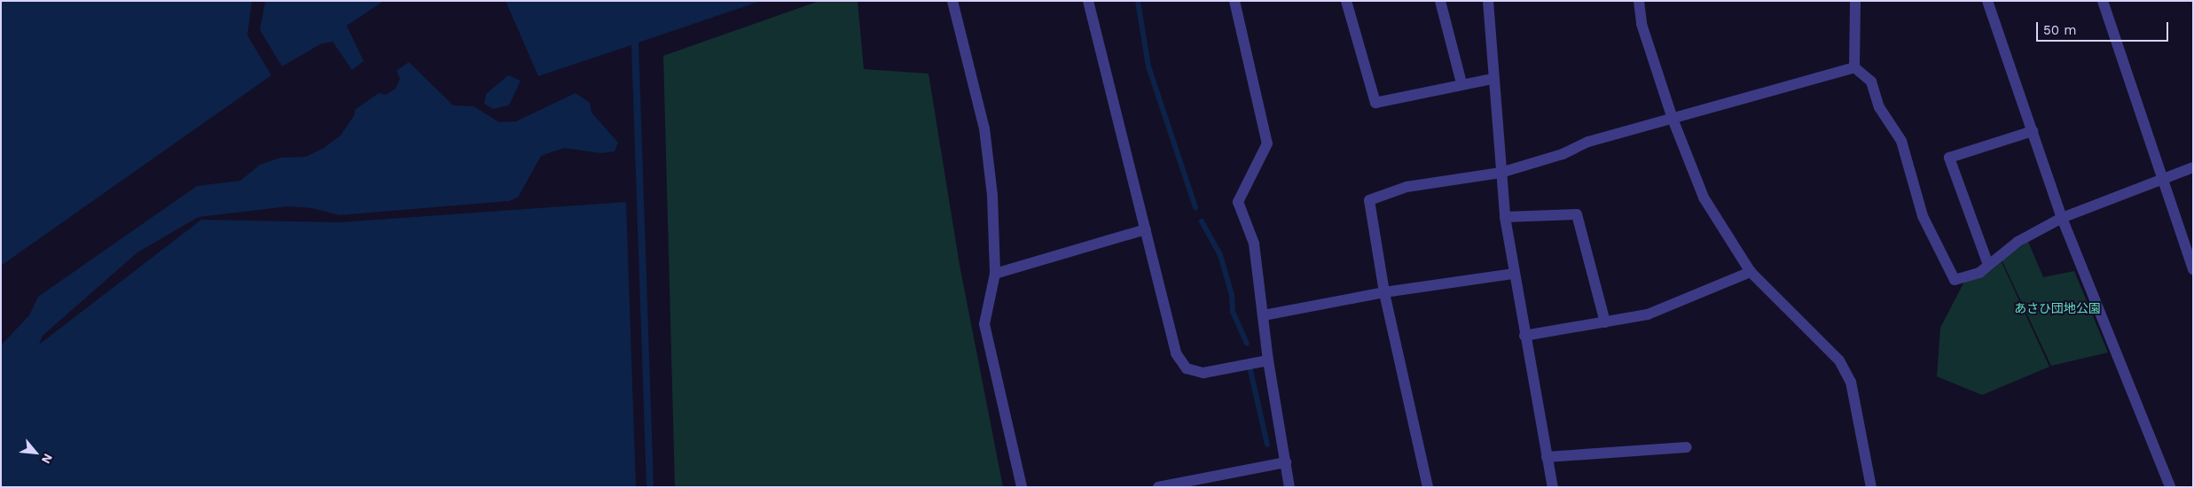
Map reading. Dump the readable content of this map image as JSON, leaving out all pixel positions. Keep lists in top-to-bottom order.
{
  "parks": ["あさひ団地公園"],
  "scale_bar": "50 m",
  "north": "bottom right"
}
